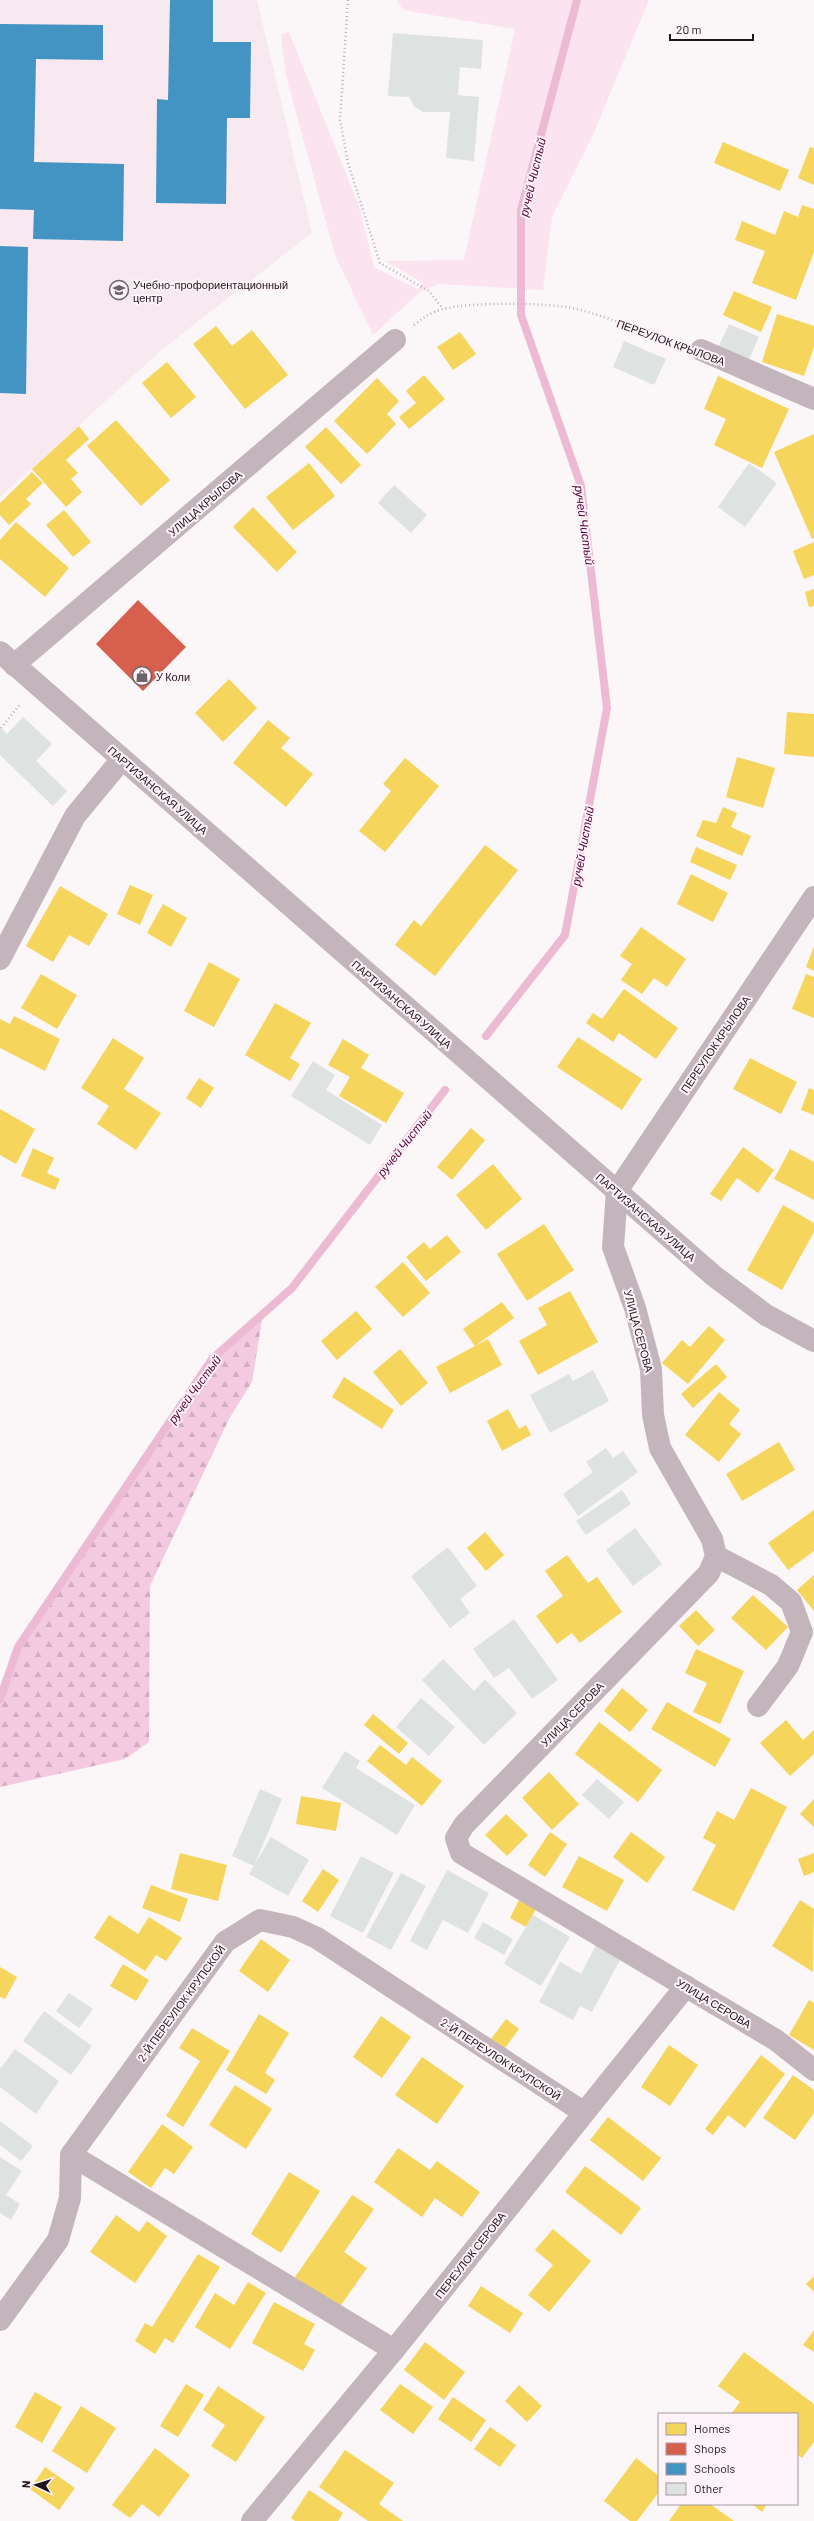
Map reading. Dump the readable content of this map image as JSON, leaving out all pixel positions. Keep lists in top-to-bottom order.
{
  "streets": {
    "street": [
      "ПЕРЕУЛОК КРЫЛОВА",
      "УЛИЦА КРЫЛОВА",
      "ПАРТИЗАНСКАЯ УЛИЦА",
      "УЛИЦА СЕРОВА",
      "2-Й ПЕРЕУЛОК КРУПСКОЙ",
      "ПЕРЕУЛОК СЕРОВА"
    ]
  },
  "crossings": [
    ["ПЕРЕУЛОК КРЫЛОВА", "УЛИЦА КРЫЛОВА"],
    ["ПЕРЕУЛОК КРЫЛОВА", "ПАРТИЗАНСКАЯ УЛИЦА"],
    ["ПЕРЕУЛОК КРЫЛОВА", "УЛИЦА СЕРОВА"],
    ["УЛИЦА КРЫЛОВА", "ПАРТИЗАНСКАЯ УЛИЦА"],
    ["ПАРТИЗАНСКАЯ УЛИЦА", "УЛИЦА СЕРОВА"],
    ["УЛИЦА СЕРОВА", "ПЕРЕУЛОК СЕРОВА"],
    ["2-Й ПЕРЕУЛОК КРУПСКОЙ", "ПЕРЕУЛОК СЕРОВА"]
  ],
  "water": ["ручей Чистый"],
  "places": {
    "school or university": ["Учебно-профориентационный центр"],
    "shop": ["У Коли"]
  },
  "legend": [
    "Homes",
    "Shops",
    "Schools",
    "Other"
  ],
  "scale_bar": "20 m",
  "north": "left"
}
